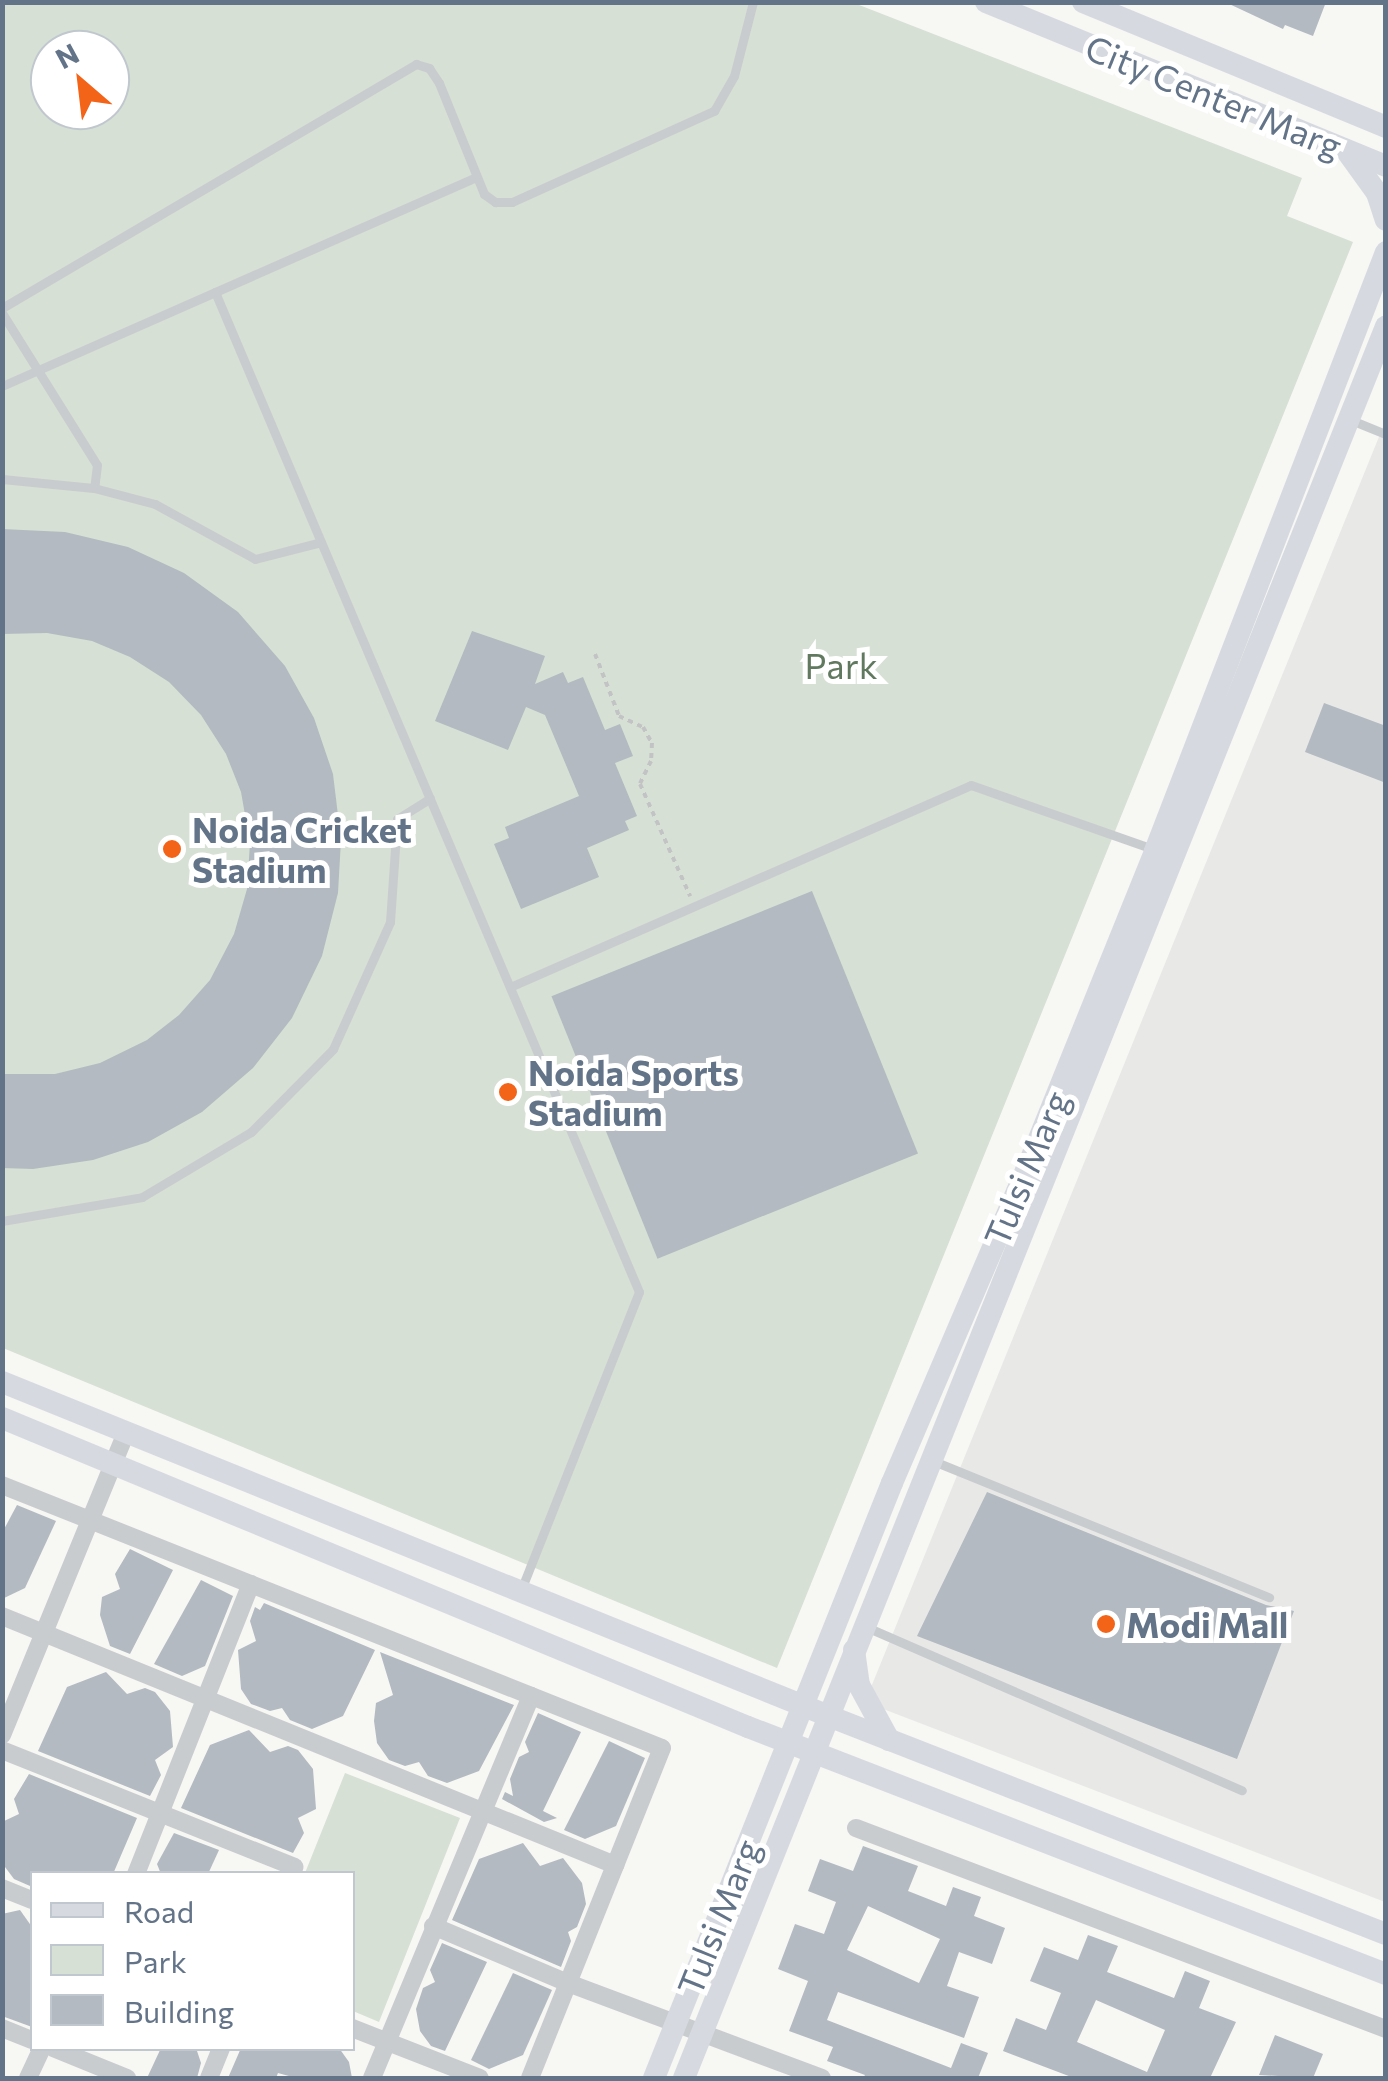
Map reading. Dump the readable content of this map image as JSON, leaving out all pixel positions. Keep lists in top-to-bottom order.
{
  "streets": {
    "street": ["City Center Marg", "Tulsi Marg"]
  },
  "parks": ["Park"],
  "places": ["Noida Cricket Stadium", "Noida Sports Stadium", "Modi Mall"],
  "legend": ["Road", "Park", "Building"],
  "north": "top left"
}
